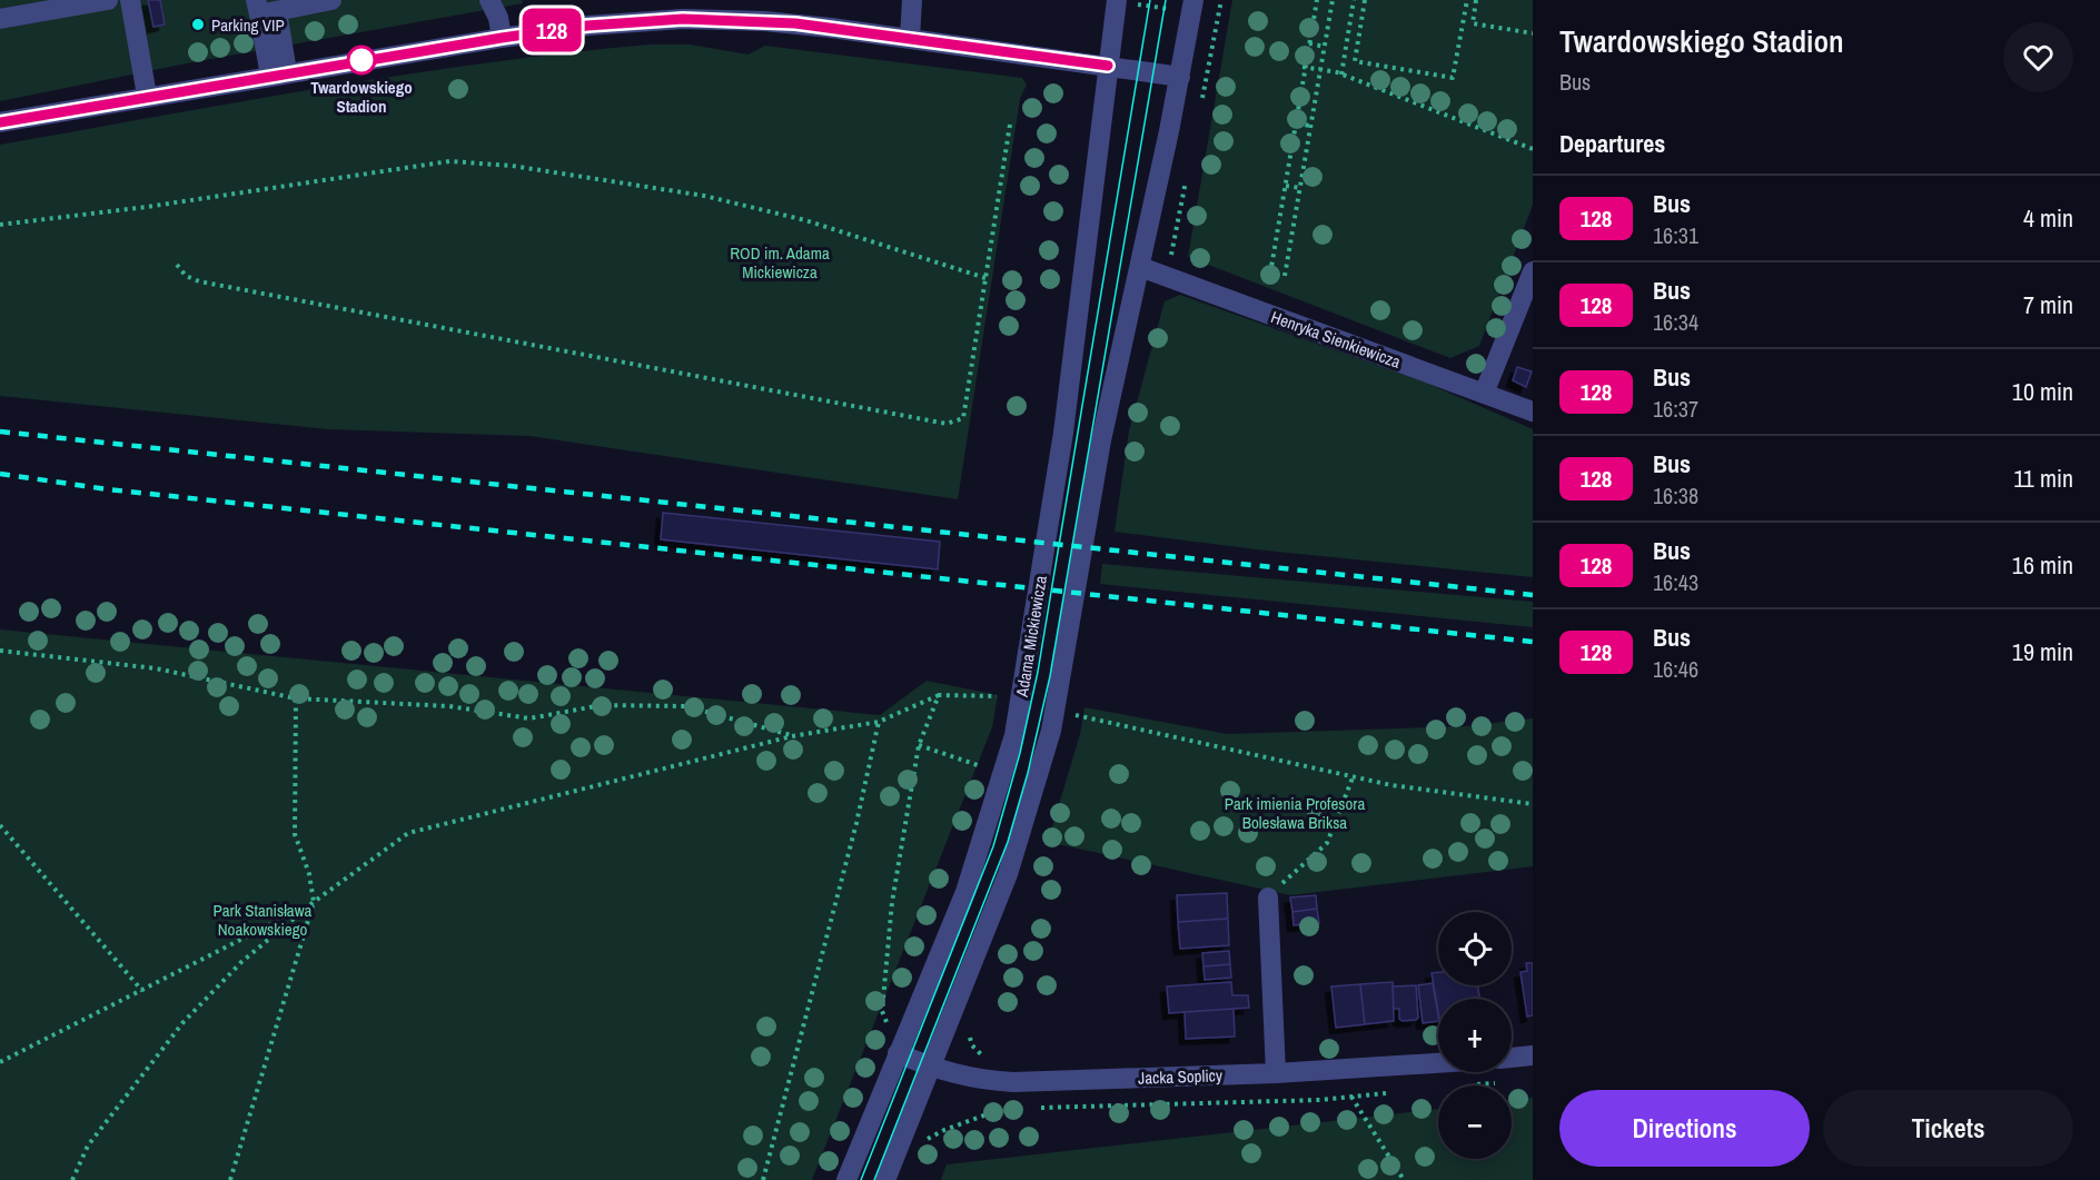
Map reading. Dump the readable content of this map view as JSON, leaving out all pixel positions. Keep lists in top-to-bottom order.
{
  "streets": {
    "street": ["Henryka Sienkiewicza", "Adama Mickiewicza", "Jacka Soplicy"]
  },
  "crossings": [
    ["Henryka Sienkiewicza", "Adama Mickiewicza"],
    ["Adama Mickiewicza", "Jacka Soplicy"]
  ],
  "parks": ["ROD im. Adama Mickiewicza", "Park imienia Profesora Bolesława Briksa", "Park Stanisława Noakowskiego"],
  "places": ["Parking VIP", "Twardowskiego Stadion"],
  "lines": ["bus line 128"],
  "page": {
    "on_map": "128",
    "heading": [
      ["Twardowskiego Stadion", "Bus"],
      "Departures"
    ],
    "list": [
      {
        "mark": "128",
        "name": "Bus",
        "note": "16:31",
        "value": "4 min"
      },
      {
        "mark": "128",
        "name": "Bus",
        "note": "16:34",
        "value": "7 min"
      },
      {
        "mark": "128",
        "name": "Bus",
        "note": "16:37",
        "value": "10 min"
      },
      {
        "mark": "128",
        "name": "Bus",
        "note": "16:38",
        "value": "11 min"
      },
      {
        "mark": "128",
        "name": "Bus",
        "note": "16:43",
        "value": "16 min"
      },
      {
        "mark": "128",
        "name": "Bus",
        "note": "16:46",
        "value": "19 min"
      }
    ],
    "map_buttons": ["+", "−"],
    "buttons": ["Directions", "Tickets"]
  }
}
